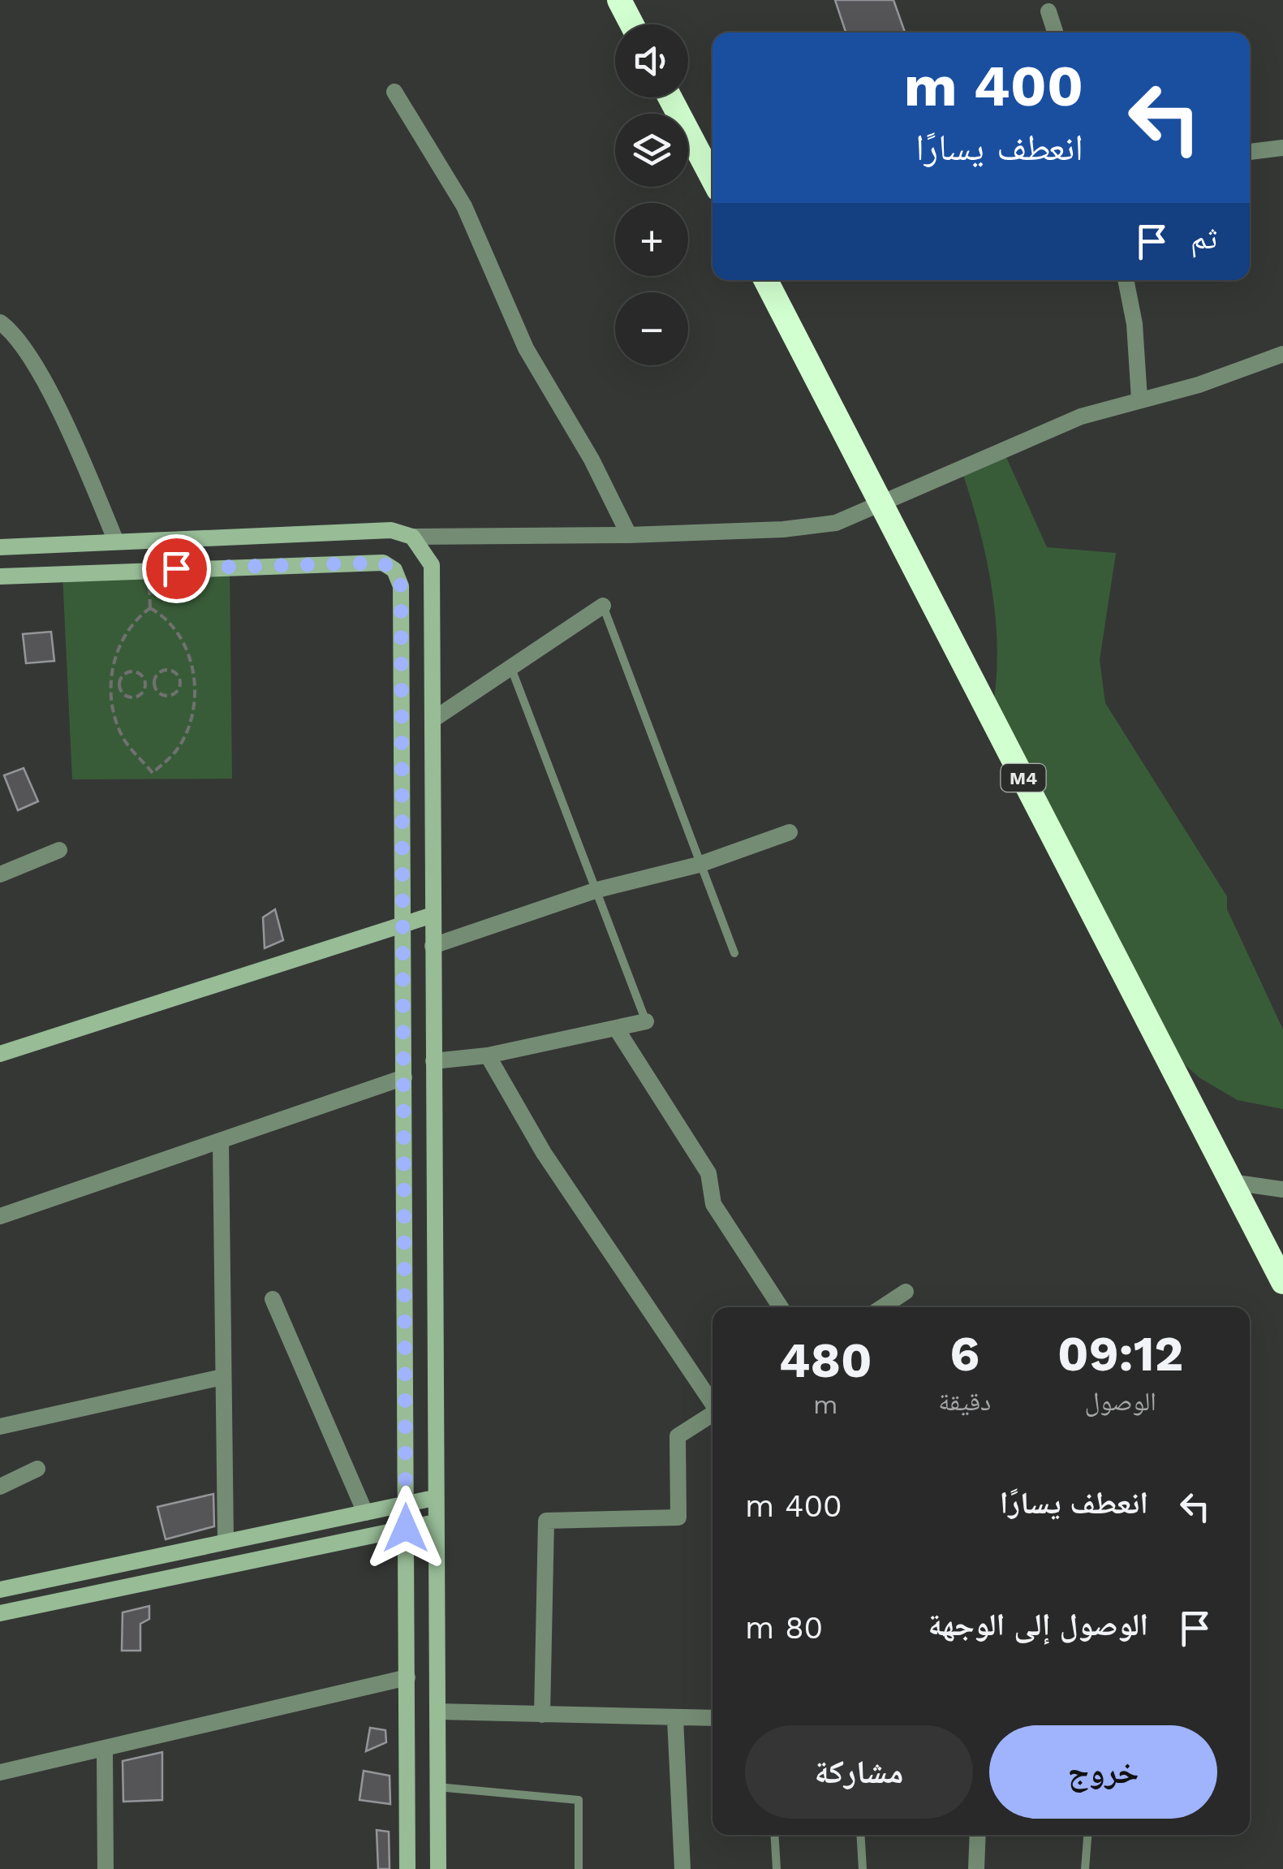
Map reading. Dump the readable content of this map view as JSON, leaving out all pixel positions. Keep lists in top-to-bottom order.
{
  "streets": {
    "highway": ["M4"]
  },
  "page": {
    "map_buttons": ["+", "−"],
    "turn": ["400 m", "انعطف يسارًا"],
    "then": "ثم",
    "eta": [
      "09:12",
      "الوصول",
      "6",
      "دقيقة",
      "480",
      "m"
    ],
    "list": [
      {
        "name": "انعطف يسارًا",
        "value": "400 m"
      },
      {
        "name": "الوصول إلى الوجهة",
        "value": "80 m"
      }
    ],
    "buttons": ["خروج", "مشاركة"]
  }
}
